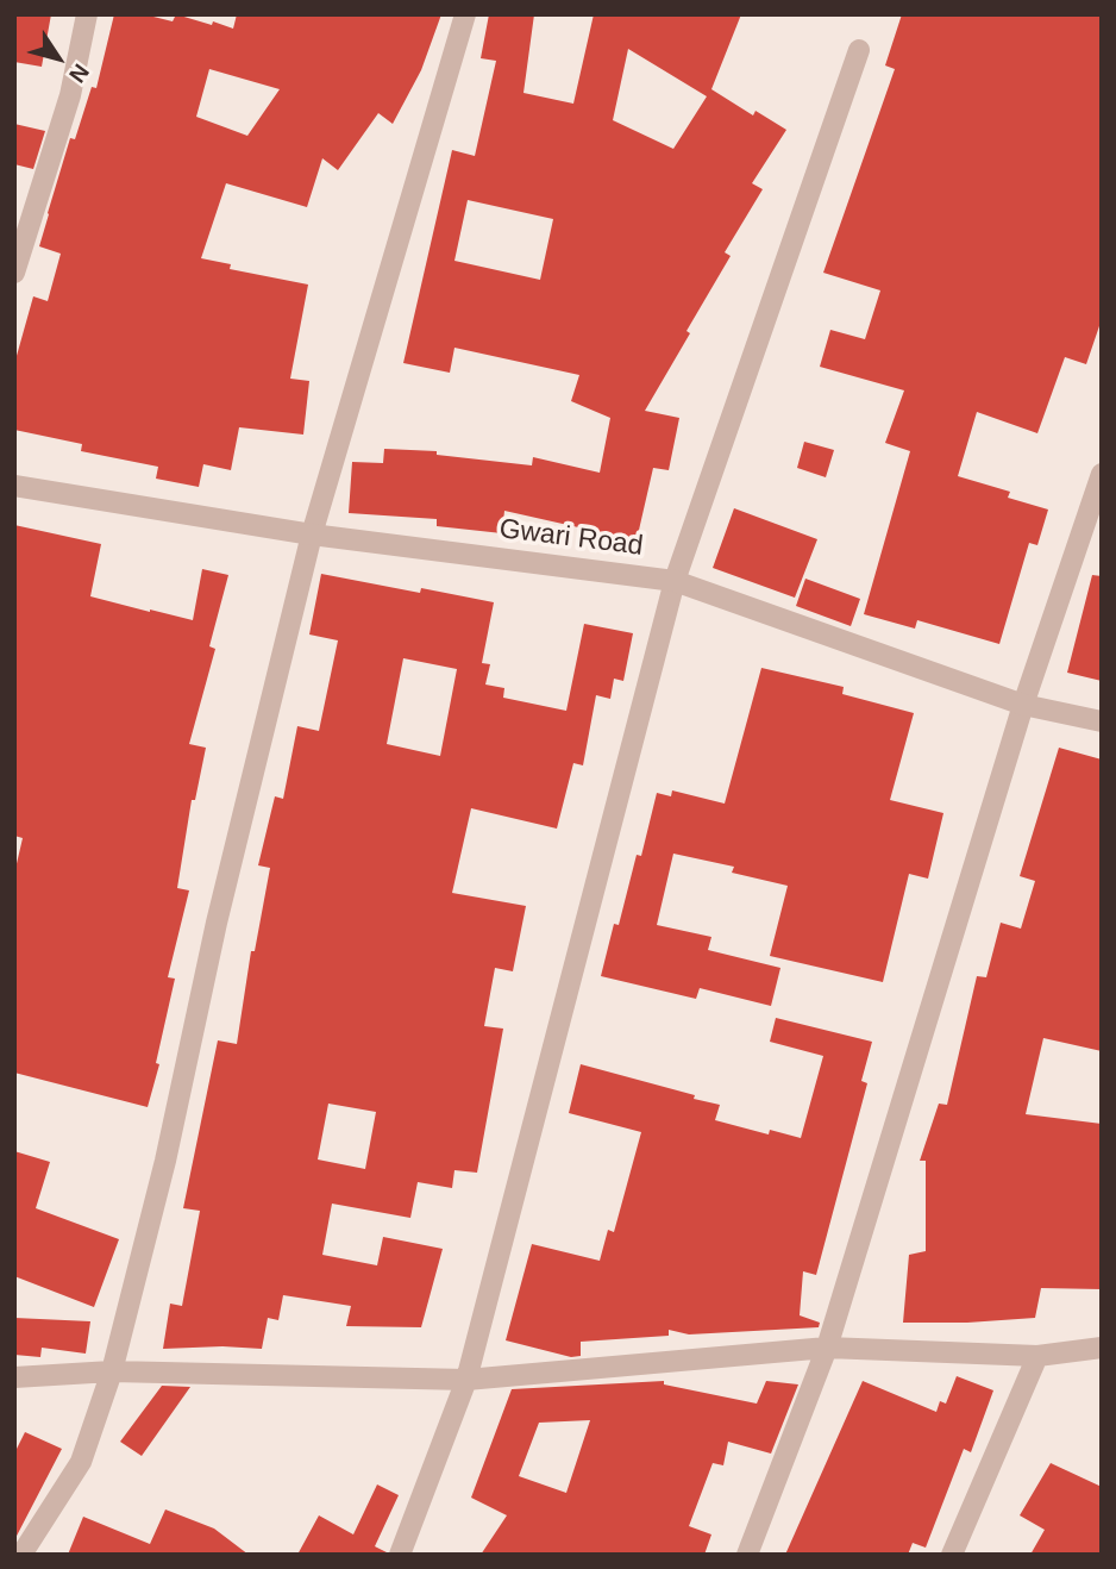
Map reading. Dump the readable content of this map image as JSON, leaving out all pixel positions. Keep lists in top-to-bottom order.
{
  "streets": {
    "street": ["Gwari Road"]
  },
  "north": "bottom right"
}
